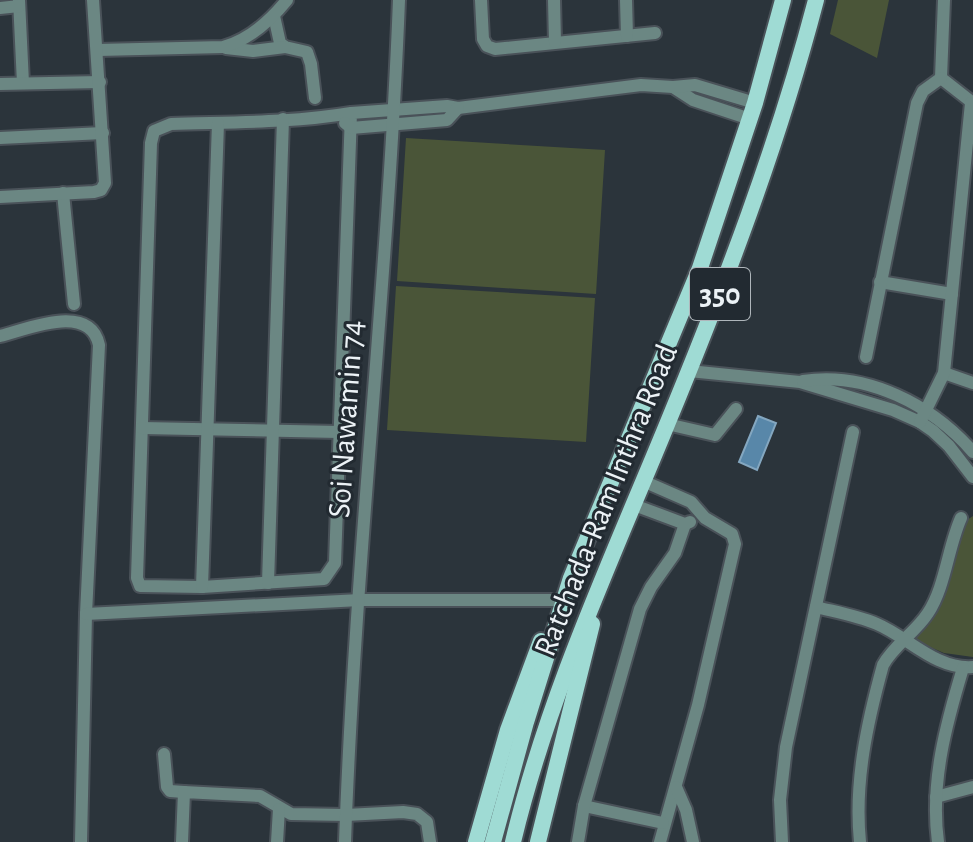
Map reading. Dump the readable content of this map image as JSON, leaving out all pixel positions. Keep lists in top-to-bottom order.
{
  "streets": {
    "main road": ["350", "Ratchada-Ram Inthra Road"],
    "street": ["Soi Nawamin 74"]
  }
}
